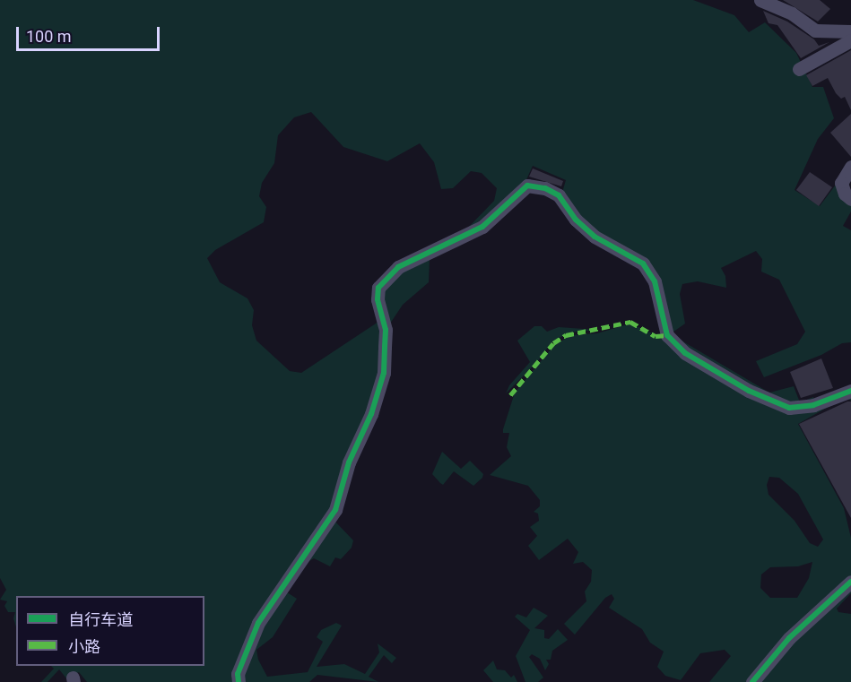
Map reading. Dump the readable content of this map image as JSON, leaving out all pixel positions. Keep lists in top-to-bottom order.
{
  "legend": ["自行车道", "小路"],
  "scale_bar": "100 m"
}
